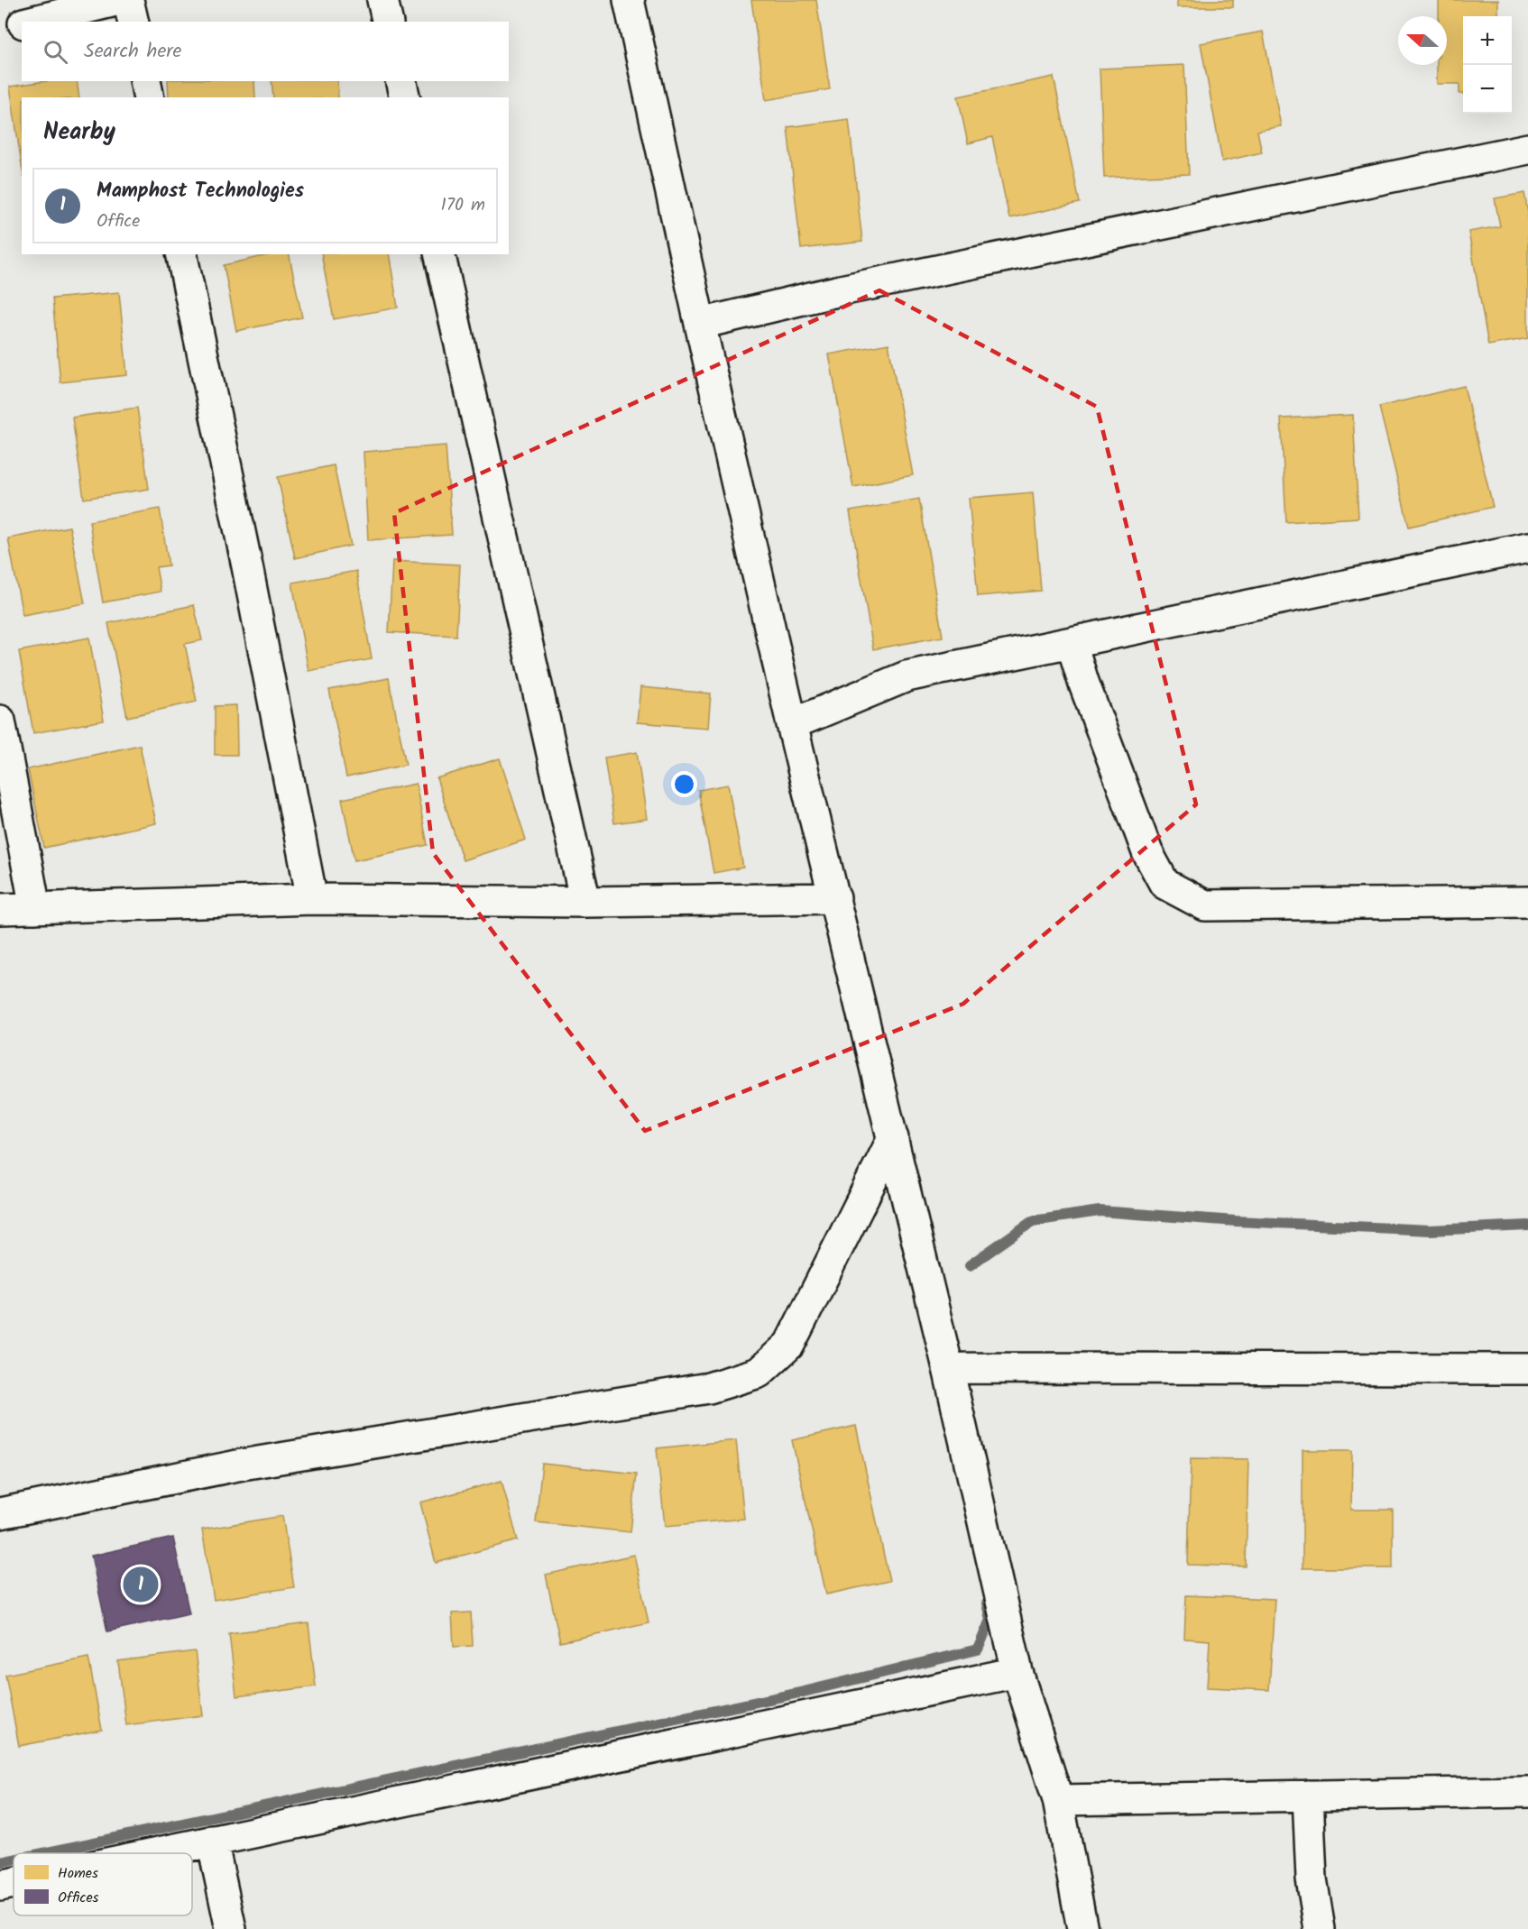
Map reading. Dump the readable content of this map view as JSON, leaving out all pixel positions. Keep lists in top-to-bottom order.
{
  "legend": ["Homes", "Offices"],
  "north": "left",
  "page": {
    "map_buttons": ["+", "−"],
    "search": "Search here",
    "heading": "Nearby",
    "list": [
      {
        "mark": "1",
        "name": "Mamphost Technologies",
        "note": "Office",
        "value": "170 m"
      }
    ],
    "pins": "1"
  }
}
